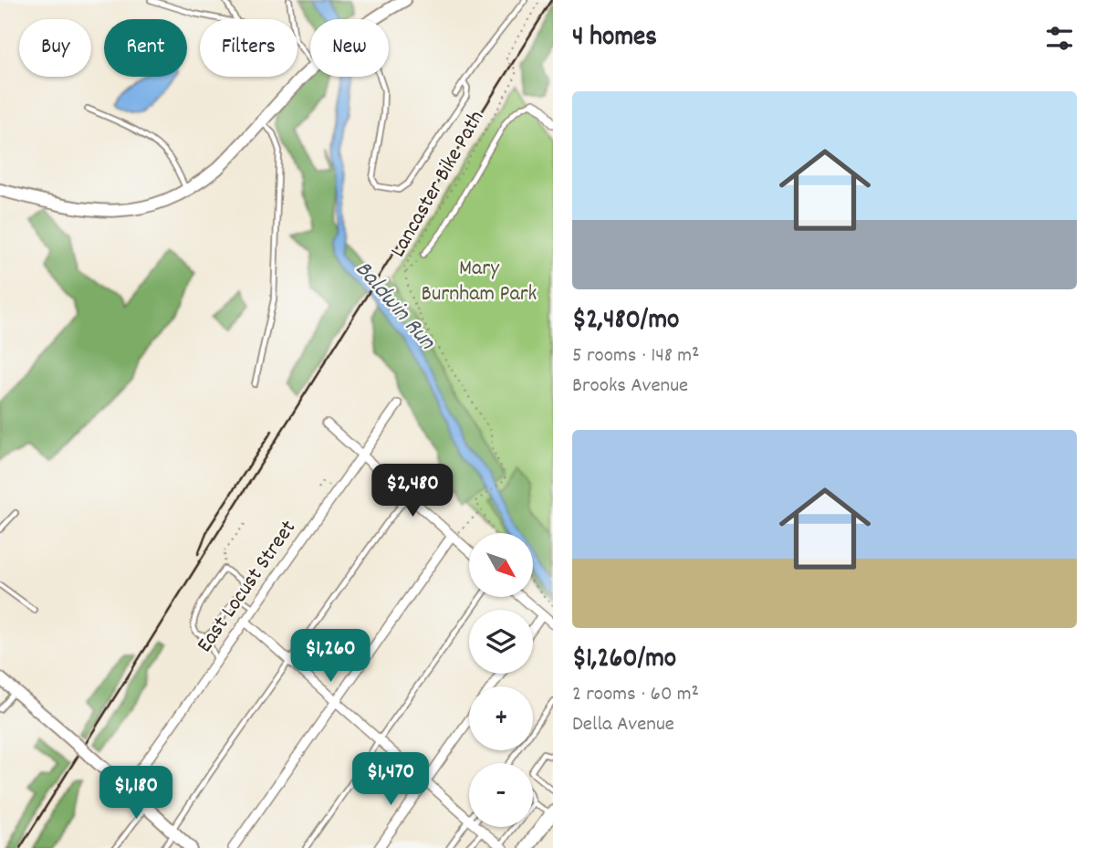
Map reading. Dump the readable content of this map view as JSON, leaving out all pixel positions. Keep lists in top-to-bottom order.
{
  "streets": {
    "street": ["East Locust Street"],
    "path": ["Lancaster Bike Path"]
  },
  "water": ["Baldwin Run"],
  "parks": ["Mary Burnham Park"],
  "north": "bottom right",
  "page": {
    "heading": "4 homes",
    "chip": [
      "Buy",
      "Rent",
      "Filters",
      "New"
    ],
    "list": [
      {
        "name": "$2,480/mo",
        "note": "5 rooms · 148 m² · Brooks Avenue"
      },
      {
        "name": "$1,260/mo",
        "note": "2 rooms · 60 m² · Della Avenue"
      }
    ],
    "price": [
      "$2,480",
      "$1,260",
      "$1,470",
      "$1,180"
    ],
    "map_buttons": ["+", "−"]
  }
}
